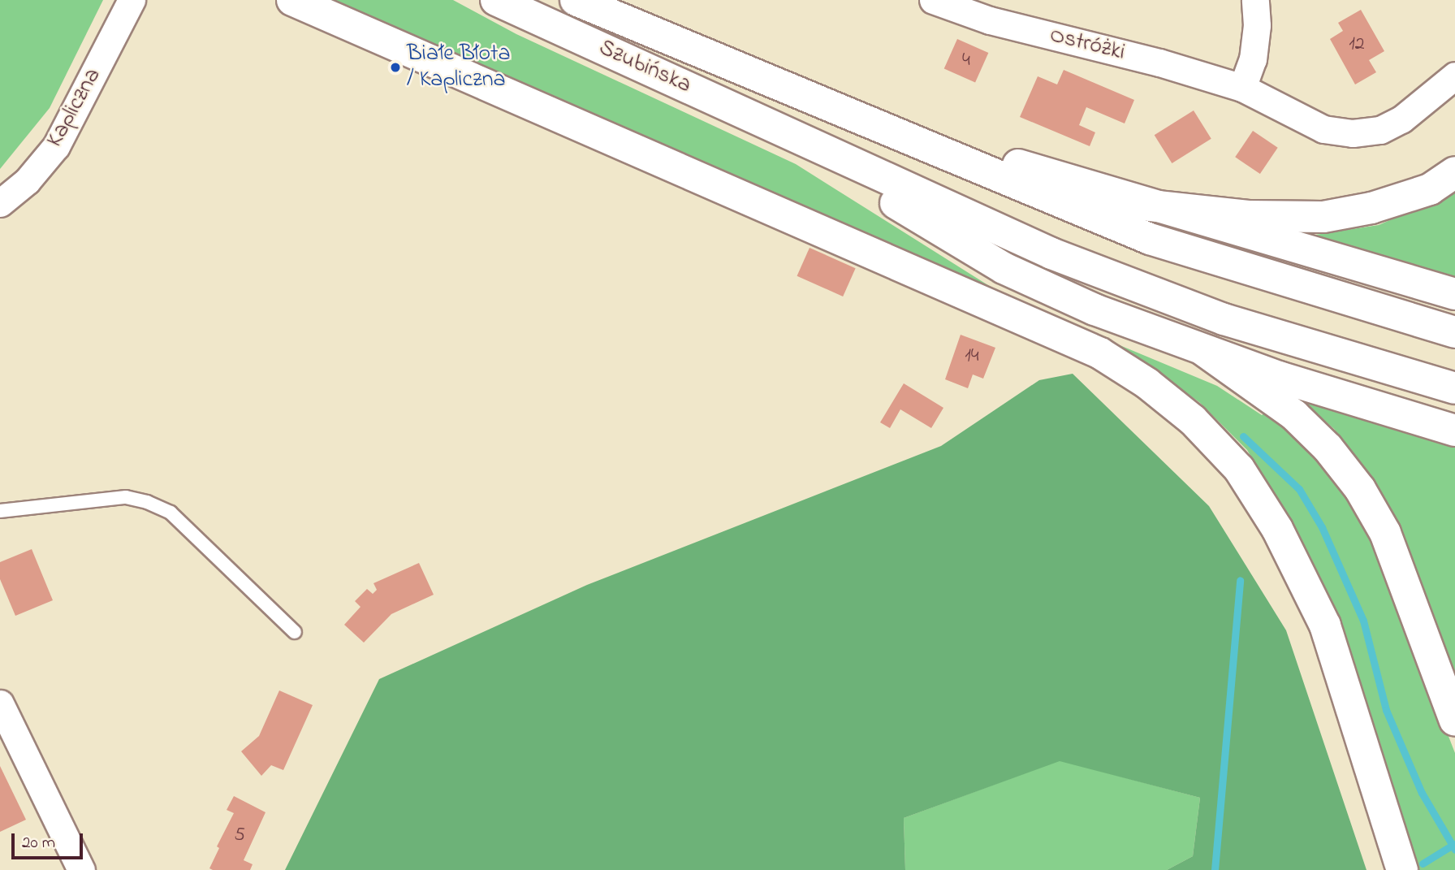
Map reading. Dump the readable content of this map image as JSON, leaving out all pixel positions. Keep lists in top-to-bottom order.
{
  "streets": {
    "main road": ["Szubińska"],
    "street": ["Ostróżki", "Kapliczna"]
  },
  "places": ["Białe Błota / Kapliczna"],
  "house_numbers": [
    "12",
    "4",
    "14",
    "5"
  ],
  "scale_bar": "20 m"
}
